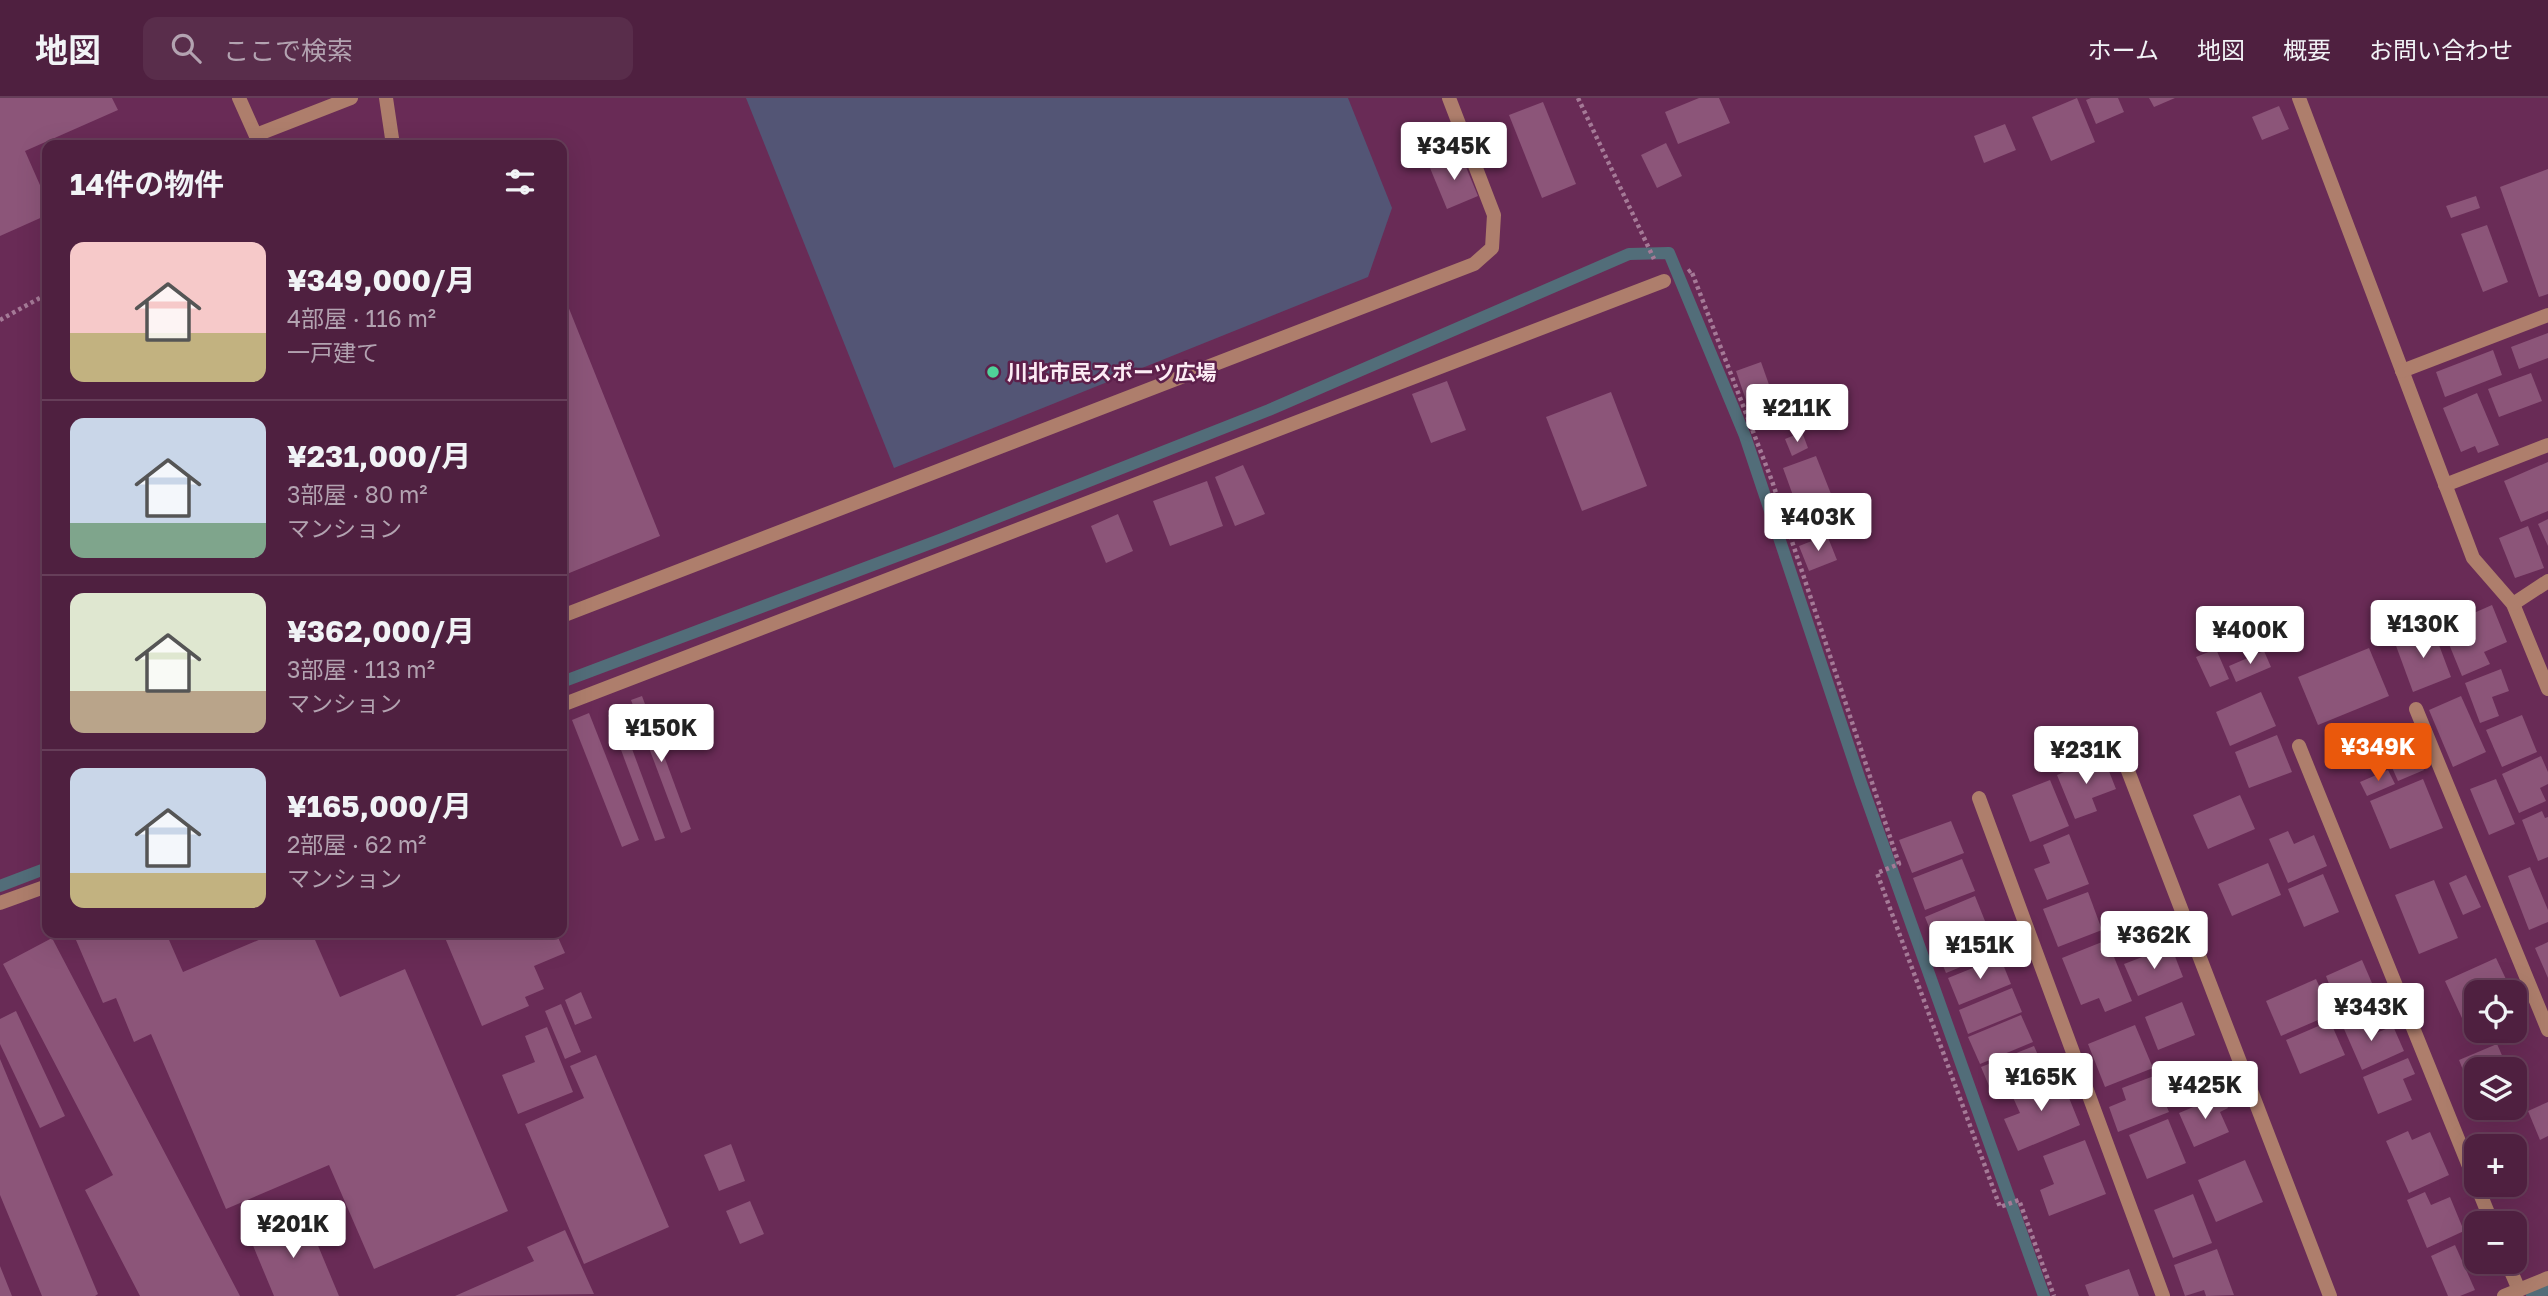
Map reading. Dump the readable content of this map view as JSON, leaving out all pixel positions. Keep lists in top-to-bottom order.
{
  "places": ["川北市民スポーツ広場"],
  "page": {
    "header": "地図",
    "search": "ここで検索",
    "nav": [
      "ホーム",
      "地図",
      "概要",
      "お問い合わせ"
    ],
    "price": [
      "¥345K",
      "¥211K",
      "¥403K",
      "¥130K",
      "¥400K",
      "¥150K",
      "¥349K",
      "¥231K",
      "¥362K",
      "¥151K",
      "¥343K",
      "¥165K",
      "¥425K",
      "¥201K"
    ],
    "heading": "14件の物件",
    "list": [
      {
        "name": "¥349,000/月",
        "note": "4部屋 · 116 m² · 一戸建て"
      },
      {
        "name": "¥231,000/月",
        "note": "3部屋 · 80 m² · マンション"
      },
      {
        "name": "¥362,000/月",
        "note": "3部屋 · 113 m² · マンション"
      },
      {
        "name": "¥165,000/月",
        "note": "2部屋 · 62 m² · マンション"
      }
    ],
    "map_buttons": ["+", "−"]
  }
}
